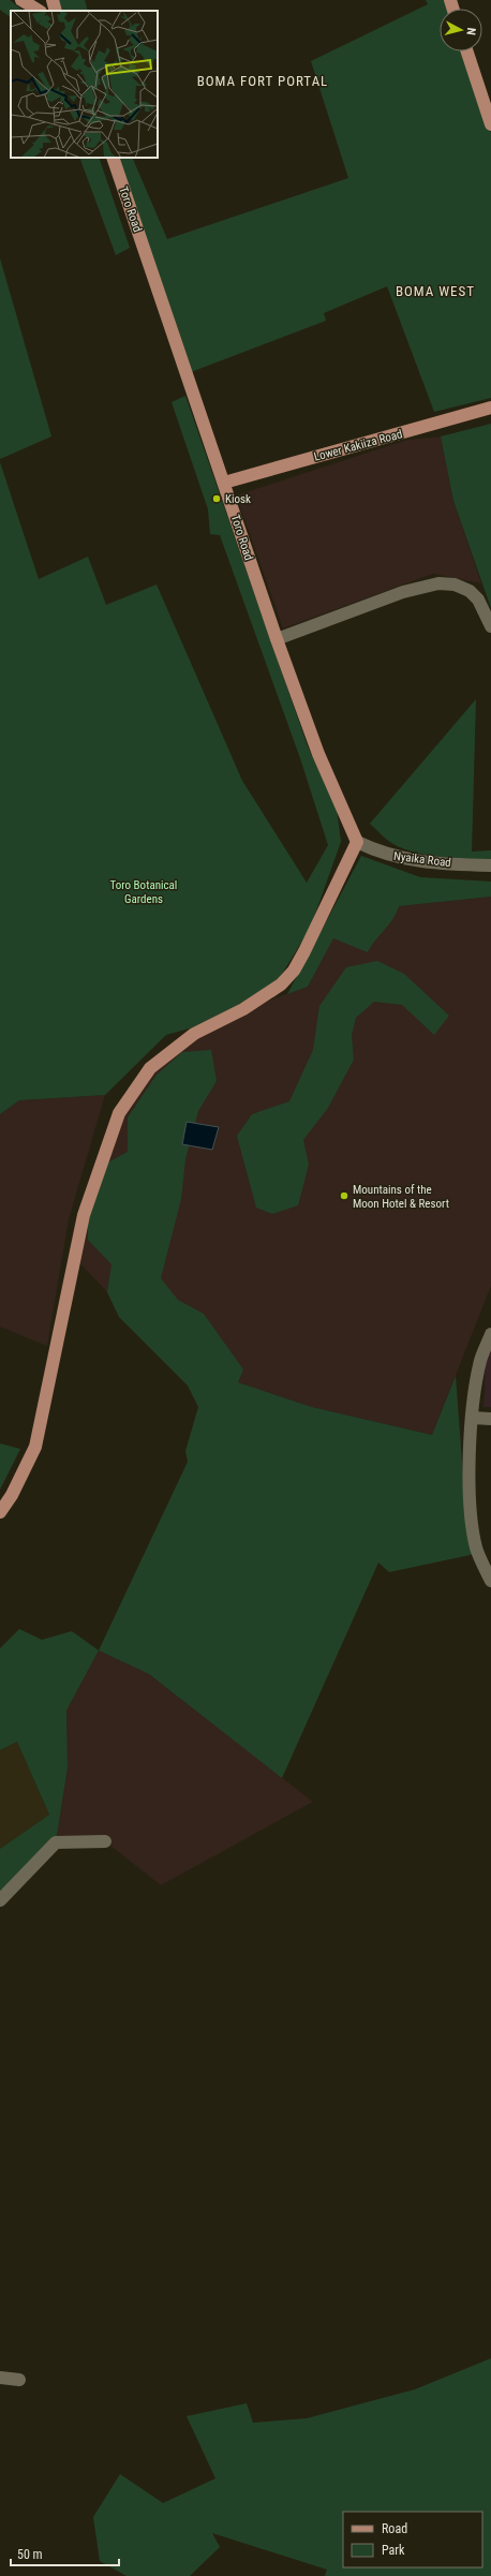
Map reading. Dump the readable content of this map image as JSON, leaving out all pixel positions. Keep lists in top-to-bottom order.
{
  "streets": {
    "main road": ["Toro Road", "Lower Kakiiza Road"],
    "street": ["Nyaika Road"]
  },
  "crossings": [
    ["Toro Road", "Lower Kakiiza Road"],
    ["Toro Road", "Nyaika Road"]
  ],
  "districts": ["BOMA FORT PORTAL", "BOMA WEST"],
  "parks": ["Toro Botanical Gardens"],
  "places": ["Kiosk", "Mountains of the Moon Hotel & Resort"],
  "legend": ["Road", "Park"],
  "scale_bar": "50 m",
  "north": "right"
}
